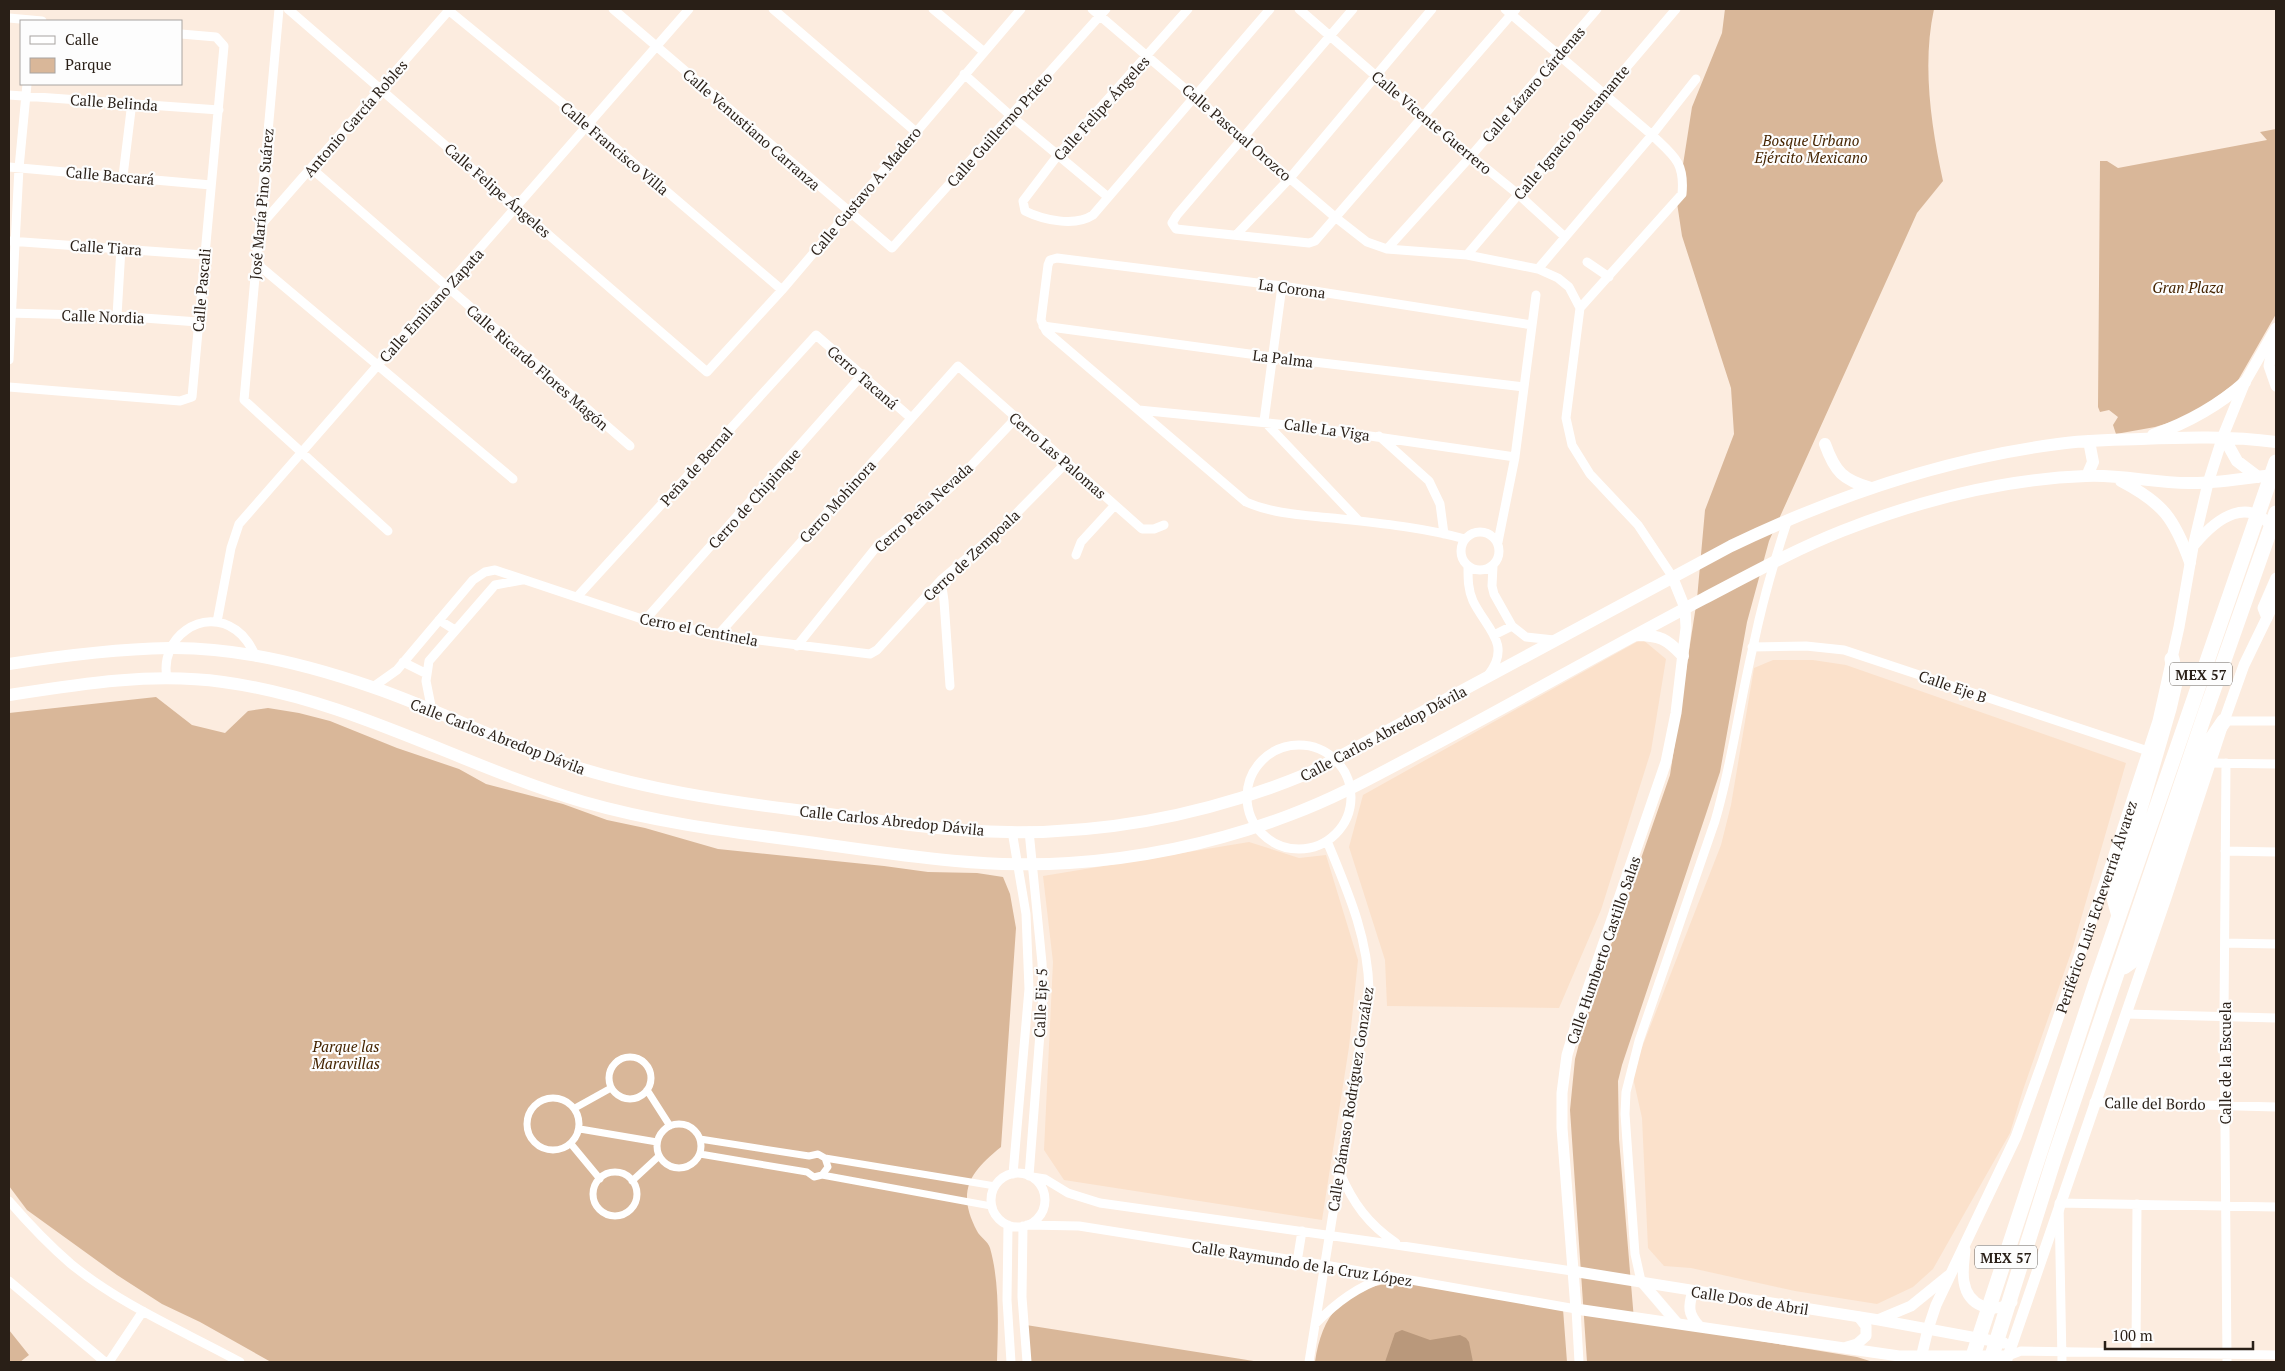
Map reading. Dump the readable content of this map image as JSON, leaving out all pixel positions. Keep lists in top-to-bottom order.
{
  "streets": {
    "highway": ["MEX 57", "Periférico Luis Echeverría Álvarez"],
    "main road": ["Calle Carlos Abredop Dávila"],
    "street": [
      "Calle Lázaro Cárdenas",
      "Calle Belinda",
      "Calle Felipe Ángeles",
      "Antonio García Robles",
      "Calle Vicente Guerrero",
      "Calle Venustiano Carranza",
      "Calle Guillermo Prieto",
      "Calle Pascual Orozco",
      "Calle Ignacio Bustamante",
      "Calle Francisco Villa",
      "Calle Baccará",
      "Calle Gustavo A. Madero",
      "José María Pino Suárez",
      "Calle Tiara",
      "La Corona",
      "Calle Pascali",
      "Calle Emiliano Zapata",
      "Calle Nordia",
      "La Palma",
      "Calle Ricardo Flores Magón",
      "Cerro Tacaná",
      "Calle La Viga",
      "Cerro Las Palomas",
      "Peña de Bernal",
      "Cerro de Chipinque",
      "Cerro Mohinora",
      "Cerro Peña Nevada",
      "Cerro de Zempoala",
      "Cerro el Centinela",
      "Calle Eje B",
      "Calle Humberto Castillo Salas",
      "Calle Eje 5",
      "Calle de la Escuela",
      "Calle Dámaso Rodríguez González",
      "Calle del Bordo",
      "Calle Raymundo de la Cruz López",
      "Calle Dos de Abril"
    ]
  },
  "crossings": [
    ["Calle Lázaro Cárdenas", "Calle Vicente Guerrero"],
    ["Calle Lázaro Cárdenas", "Calle Pascual Orozco"],
    ["Calle Belinda", "Calle Pascali"],
    ["Calle Felipe Ángeles", "Antonio García Robles"],
    ["Calle Felipe Ángeles", "Calle Pascual Orozco"],
    ["Calle Felipe Ángeles", "Calle Gustavo A. Madero"],
    ["Calle Felipe Ángeles", "Calle Emiliano Zapata"],
    ["Antonio García Robles", "Calle Francisco Villa"],
    ["Antonio García Robles", "José María Pino Suárez"],
    ["Antonio García Robles", "Calle Ricardo Flores Magón"],
    ["Calle Vicente Guerrero", "Calle Ignacio Bustamante"],
    ["Calle Venustiano Carranza", "Calle Guillermo Prieto"],
    ["Calle Venustiano Carranza", "Calle Gustavo A. Madero"],
    ["Calle Venustiano Carranza", "Calle Emiliano Zapata"],
    ["Calle Guillermo Prieto", "Calle Pascual Orozco"],
    ["Calle Pascual Orozco", "Calle Ignacio Bustamante"],
    ["Calle Francisco Villa", "Calle Gustavo A. Madero"],
    ["Calle Francisco Villa", "Calle Emiliano Zapata"],
    ["Calle Baccará", "Calle Pascali"],
    ["José María Pino Suárez", "Calle Emiliano Zapata"],
    ["Calle Tiara", "Calle Pascali"],
    ["La Corona", "La Palma"],
    ["Calle Pascali", "Calle Nordia"],
    ["Calle Emiliano Zapata", "Calle Ricardo Flores Magón"],
    ["Cerro Tacaná", "Peña de Bernal"],
    ["Cerro Tacaná", "Cerro de Chipinque"],
    ["Cerro Tacaná", "Cerro Mohinora"],
    ["Cerro Las Palomas", "Cerro Mohinora"],
    ["Cerro Las Palomas", "Cerro Peña Nevada"],
    ["Cerro Las Palomas", "Cerro de Zempoala"],
    ["Peña de Bernal", "Cerro el Centinela"],
    ["Cerro de Chipinque", "Cerro el Centinela"],
    ["Cerro Mohinora", "Cerro el Centinela"],
    ["Cerro Peña Nevada", "Cerro el Centinela"],
    ["Cerro de Zempoala", "Cerro el Centinela"],
    ["Calle Eje B", "Periférico Luis Echeverría Álvarez"],
    ["Calle Carlos Abredop Dávila", "Periférico Luis Echeverría Álvarez"],
    ["Calle Carlos Abredop Dávila", "Calle Humberto Castillo Salas"],
    ["Calle Carlos Abredop Dávila", "Calle Eje 5"],
    ["Periférico Luis Echeverría Álvarez", "Calle Dos de Abril"],
    ["Calle Humberto Castillo Salas", "Calle Raymundo de la Cruz López"],
    ["Calle Humberto Castillo Salas", "Calle Dos de Abril"],
    ["Calle Eje 5", "Calle Raymundo de la Cruz López"],
    ["Calle de la Escuela", "Calle del Bordo"],
    ["Calle Dámaso Rodríguez González", "Calle Raymundo de la Cruz López"],
    ["Calle Raymundo de la Cruz López", "Calle Dos de Abril"]
  ],
  "parks": ["Bosque Urbano Ejército Mexicano", "Gran Plaza", "Parque las Maravillas"],
  "legend": ["Calle", "Parque"],
  "scale_bar": "100 m"
}
